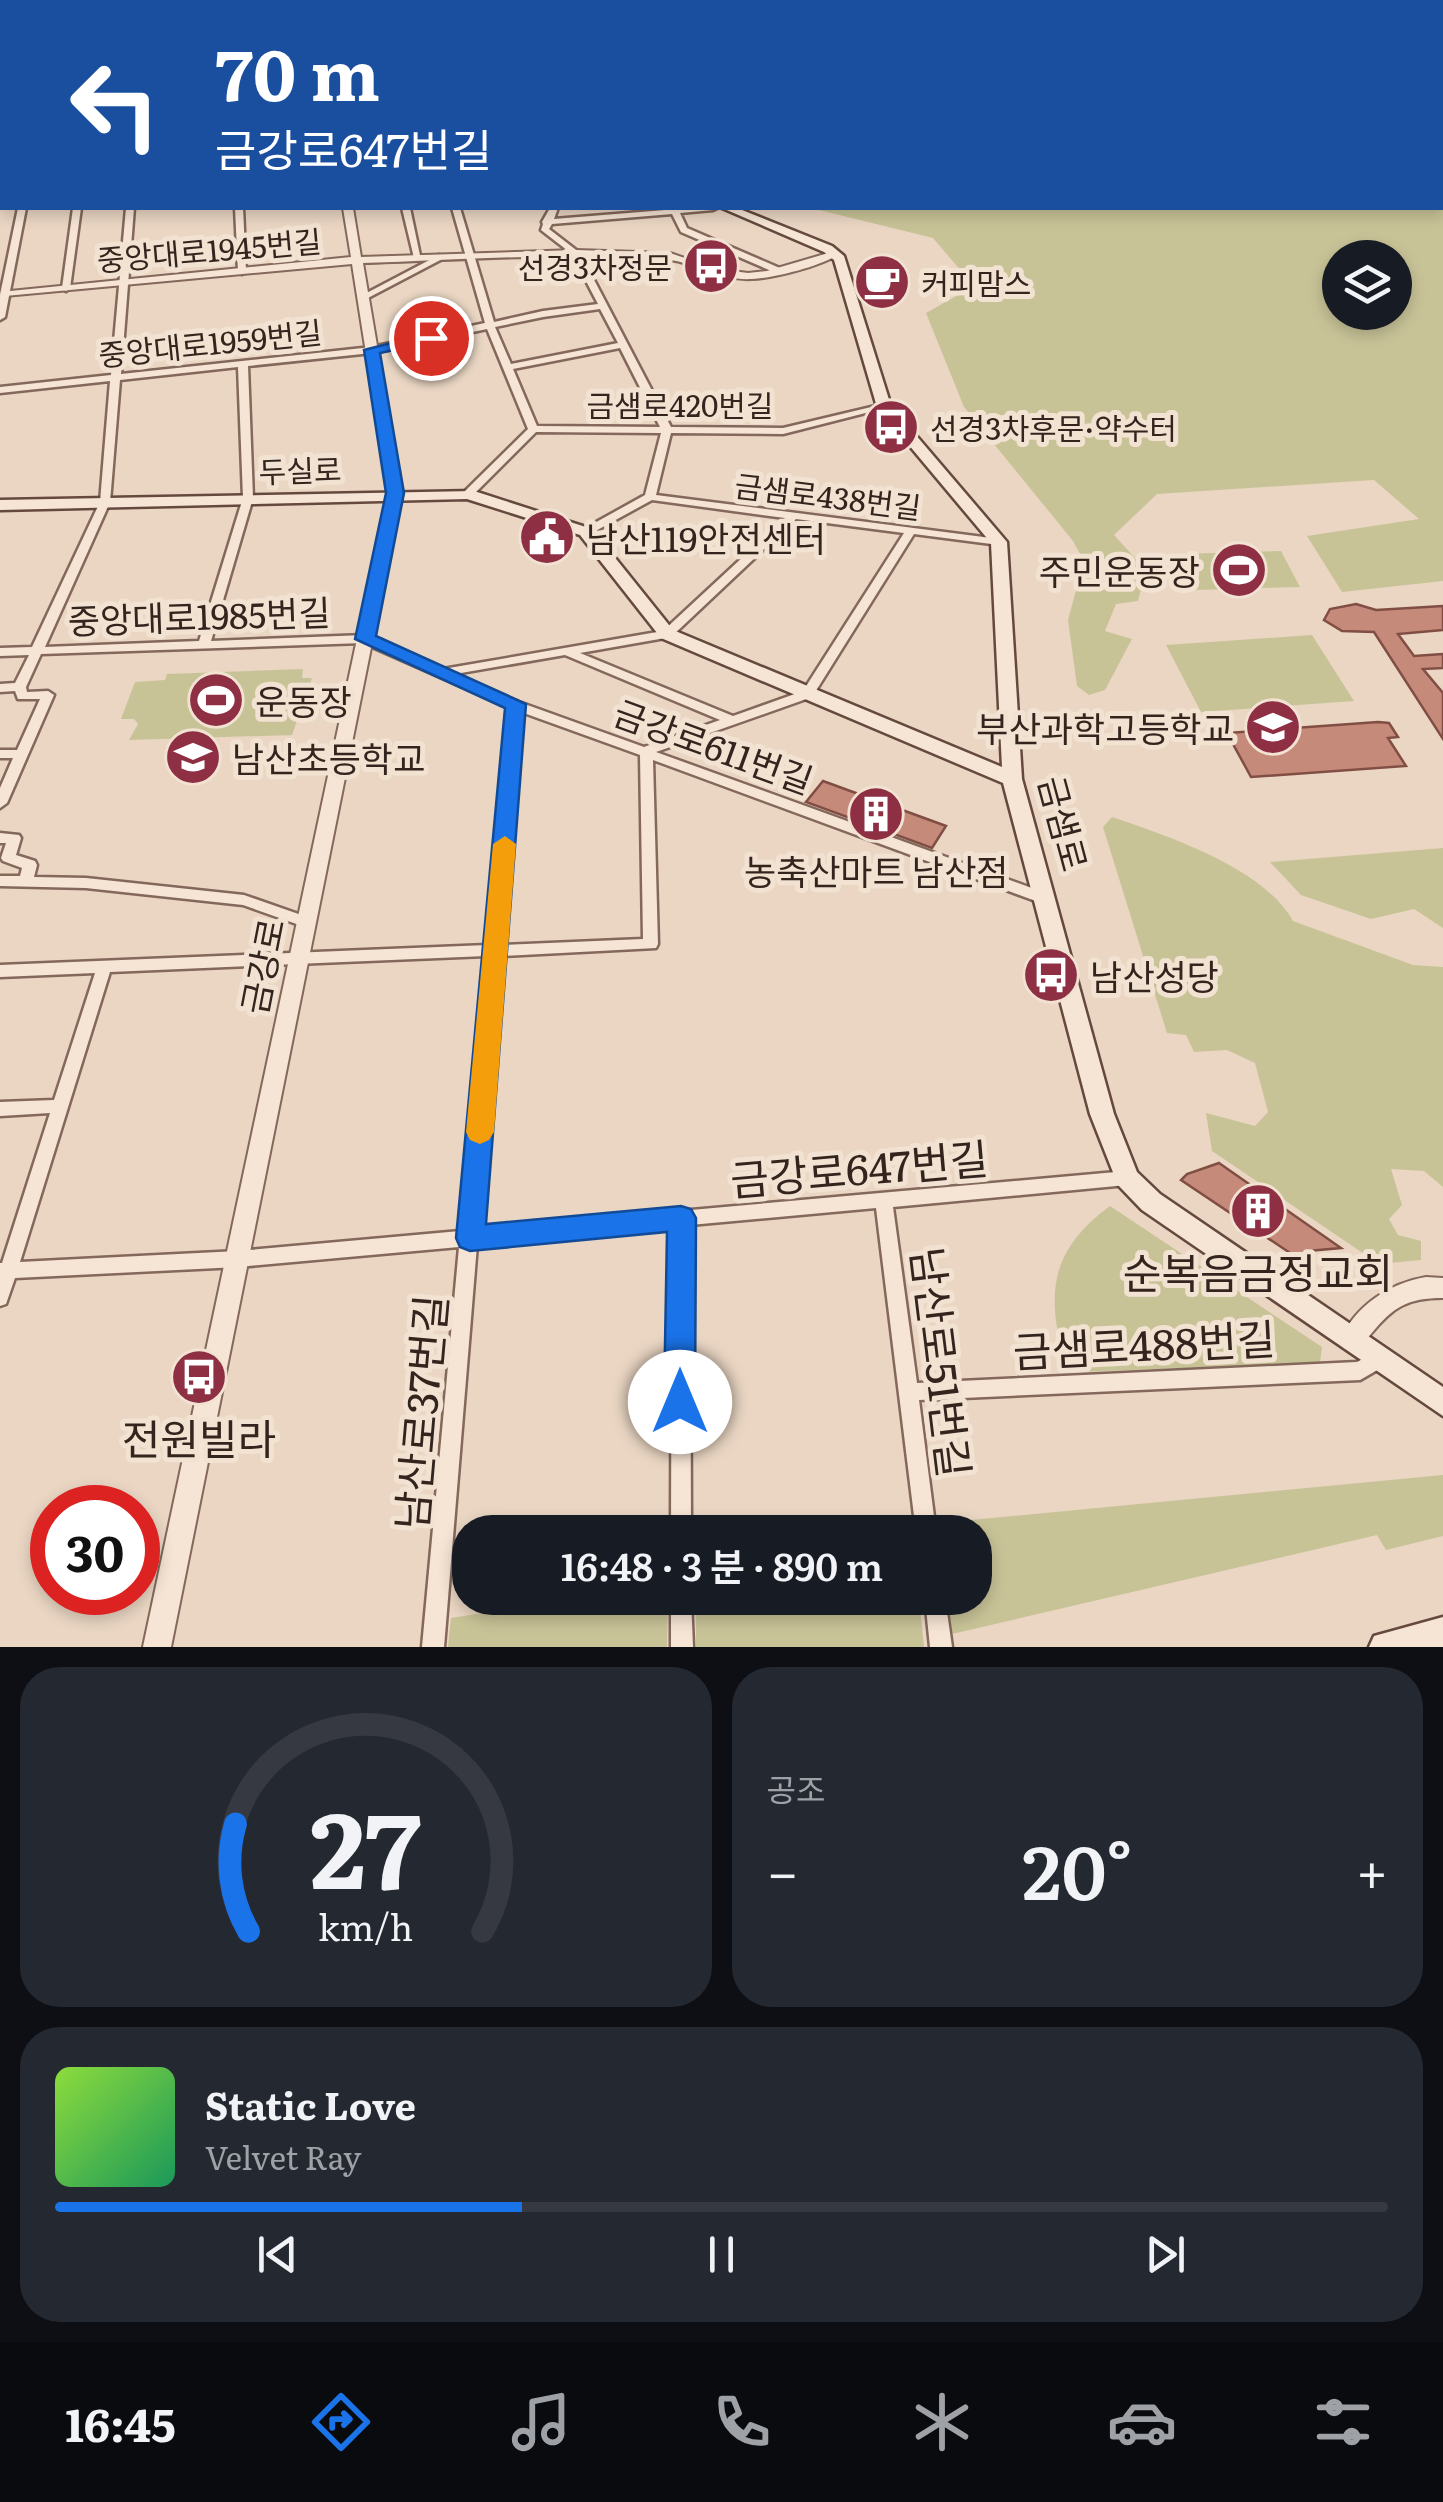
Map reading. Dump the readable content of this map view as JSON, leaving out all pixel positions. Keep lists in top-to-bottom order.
{
  "streets": {
    "main road": ["두실로", "금샘로"],
    "street": [
      "중앙대로1945번길",
      "중앙대로1959번길",
      "금샘로420번길",
      "금샘로438번길",
      "중앙대로1985번길",
      "금강로611번길",
      "금강로",
      "금강로647번길",
      "금샘로488번길",
      "남산로51번길",
      "남산로37번길"
    ]
  },
  "crossings": [
    ["중앙대로1945번길", "금강로"],
    ["중앙대로1959번길", "금강로"],
    ["두실로", "금강로"],
    ["금샘로438번길", "금샘로"],
    ["중앙대로1985번길", "금강로611번길"],
    ["중앙대로1985번길", "금강로"],
    ["금강로611번길", "금샘로"],
    ["금강로611번길", "금강로"],
    ["금강로611번길", "남산로37번길"],
    ["금샘로", "금강로647번길"],
    ["금샘로", "금샘로488번길"],
    ["금강로", "금강로647번길"],
    ["금강로647번길", "남산로51번길"],
    ["금강로647번길", "남산로37번길"],
    ["금샘로488번길", "남산로51번길"]
  ],
  "places": {
    "bus stop": [
      "선경3차정문",
      "선경3차후문·약수터",
      "남산성당",
      "전원빌라"
    ],
    "cafe": ["커피맘스"],
    "public building": ["남산119안전센터"],
    "sports": ["주민운동장", "운동장"],
    "school or university": ["부산과학고등학교", "남산초등학교"],
    "building": ["농축산마트 남산점", "순복음금정교회"]
  },
  "page": {
    "turn": ["70 m", "금강로647번길"],
    "limit": "30",
    "trip": "16:48 · 3 분 · 890 m",
    "tile": "공조",
    "heat": ["−", "20°", "+"],
    "song": ["Static Love", "Velvet Ray"],
    "tabs": "16:45",
    "gauge": ["27", "km/h"]
  }
}
